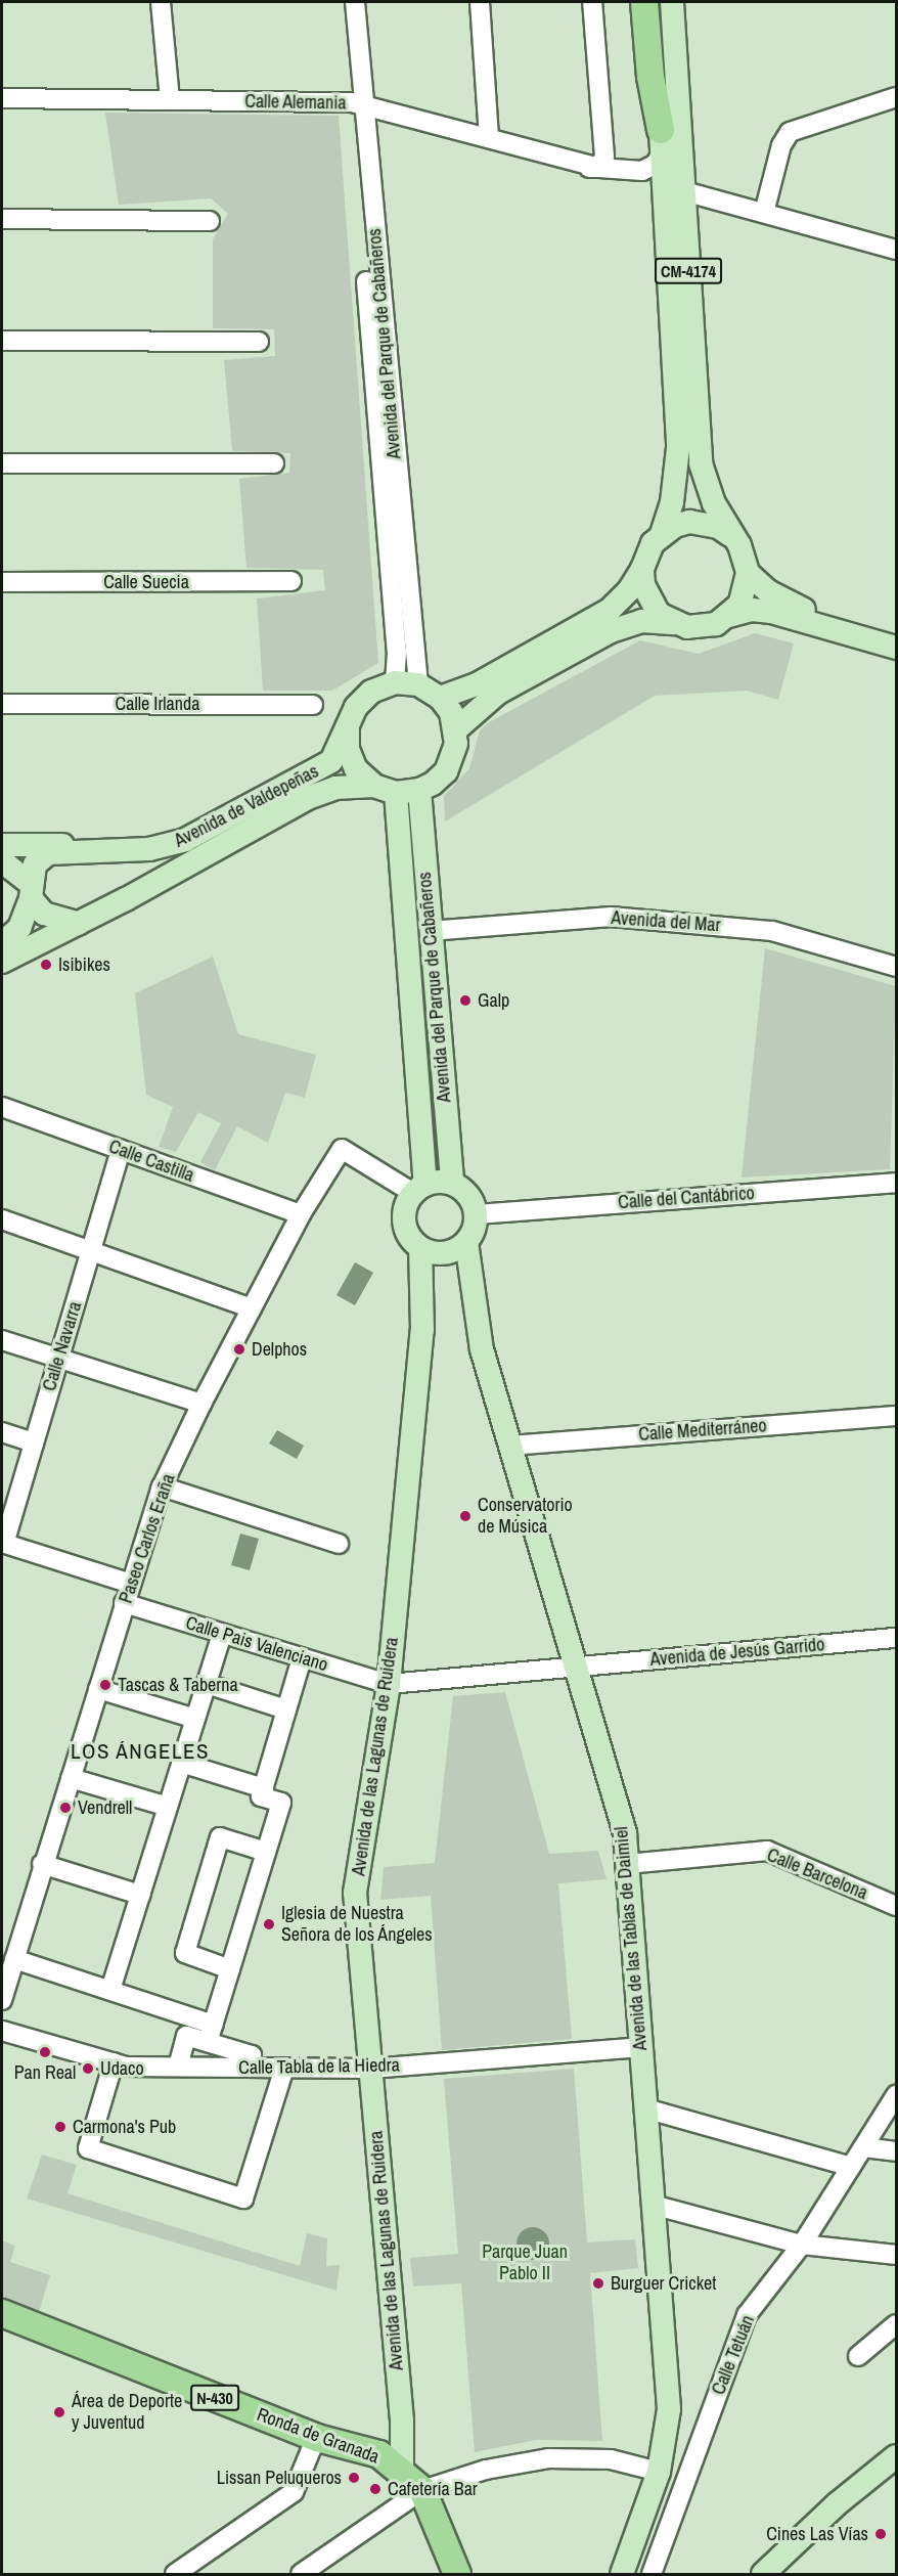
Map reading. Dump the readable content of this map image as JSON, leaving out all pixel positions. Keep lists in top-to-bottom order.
{
  "streets": {
    "highway": ["N-430", "Ronda de Granada"],
    "main road": [
      "CM-4174",
      "Avenida del Parque de Cabañeros",
      "Avenida de Valdepeñas",
      "Avenida de las Lagunas de Ruidera",
      "Avenida de las Tablas de Daimiel"
    ],
    "street": [
      "Calle Alemania",
      "Calle Suecia",
      "Calle Irlanda",
      "Avenida del Mar",
      "Calle Castilla",
      "Calle del Cantábrico",
      "Calle Navarra",
      "Calle Mediterráneo",
      "Paseo Carlos Eraña",
      "Calle Pais Valenciano",
      "Avenida de Jesús Garrido",
      "Calle Barcelona",
      "Calle Tabla de la Hiedra",
      "Calle Tetuán"
    ]
  },
  "crossings": [
    ["Calle Alemania", "CM-4174"],
    ["Calle Alemania", "Avenida del Parque de Cabañeros"],
    ["Avenida del Parque de Cabañeros", "Avenida de Valdepeñas"],
    ["Avenida del Parque de Cabañeros", "Avenida del Mar"],
    ["Avenida del Parque de Cabañeros", "Calle del Cantábrico"],
    ["Avenida del Parque de Cabañeros", "Paseo Carlos Eraña"],
    ["Avenida del Parque de Cabañeros", "Avenida de las Lagunas de Ruidera"],
    ["Avenida del Parque de Cabañeros", "Avenida de las Tablas de Daimiel"],
    ["Calle Castilla", "Calle Navarra"],
    ["Calle Castilla", "Paseo Carlos Eraña"],
    ["Calle del Cantábrico", "Paseo Carlos Eraña"],
    ["Calle del Cantábrico", "Avenida de las Lagunas de Ruidera"],
    ["Calle del Cantábrico", "Avenida de las Tablas de Daimiel"],
    ["Calle Mediterráneo", "Avenida de las Tablas de Daimiel"],
    ["Paseo Carlos Eraña", "Calle Pais Valenciano"],
    ["Paseo Carlos Eraña", "Avenida de las Lagunas de Ruidera"],
    ["Paseo Carlos Eraña", "Avenida de las Tablas de Daimiel"],
    ["Calle Pais Valenciano", "Avenida de Jesús Garrido"],
    ["Calle Pais Valenciano", "Avenida de las Lagunas de Ruidera"],
    ["Avenida de Jesús Garrido", "Avenida de las Lagunas de Ruidera"],
    ["Avenida de Jesús Garrido", "Avenida de las Tablas de Daimiel"],
    ["Avenida de las Lagunas de Ruidera", "Avenida de las Tablas de Daimiel"],
    ["Avenida de las Lagunas de Ruidera", "Calle Tabla de la Hiedra"],
    ["Avenida de las Lagunas de Ruidera", "N-430"],
    ["Avenida de las Lagunas de Ruidera", "Ronda de Granada"],
    ["Calle Barcelona", "Avenida de las Tablas de Daimiel"],
    ["Avenida de las Tablas de Daimiel", "Calle Tabla de la Hiedra"],
    ["N-430", "Ronda de Granada"]
  ],
  "districts": ["LOS ÁNGELES"],
  "parks": ["Parque Juan Pablo II"],
  "places": [
    "Isibikes",
    "Galp",
    "Delphos",
    "Conservatorio de Música",
    "Tascas & Taberna",
    "Vendrell",
    "Iglesia de Nuestra Señora de los Ángeles",
    "Pan Real",
    "Udaco",
    "Carmona's Pub",
    "Burguer Cricket",
    "Área de Deporte y Juventud",
    "Lissan Peluqueros",
    "Cafetería Bar",
    "Cines Las Vías"
  ]
}
